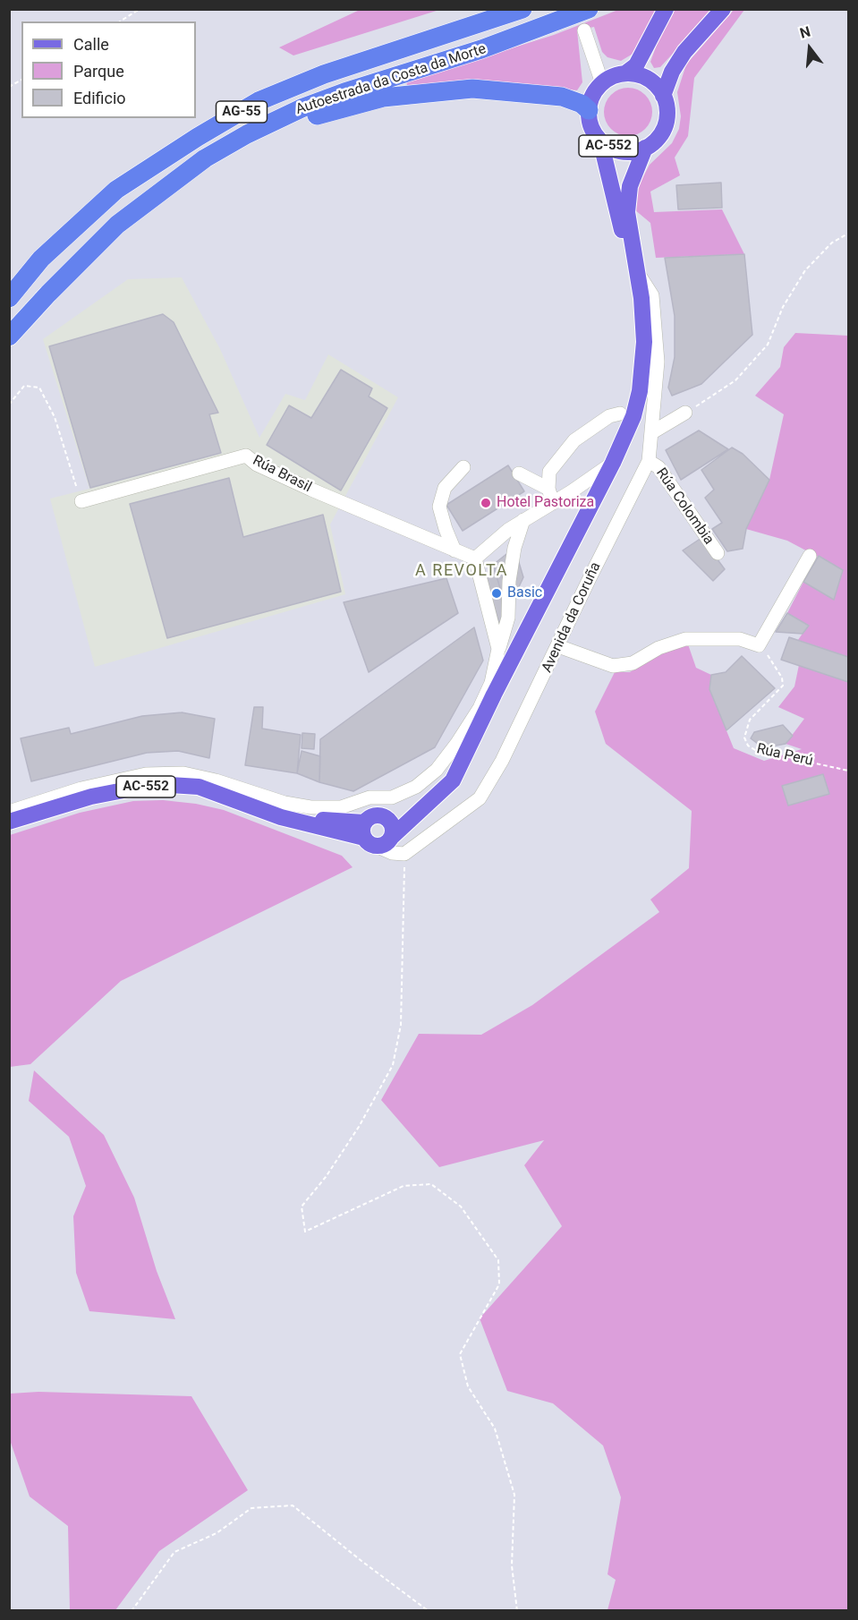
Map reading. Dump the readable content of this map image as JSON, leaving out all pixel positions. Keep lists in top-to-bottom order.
{
  "streets": {
    "highway": ["Autoestrada da Costa da Morte", "AG-55"],
    "main road": ["AC-552"],
    "street": ["Rúa Brasil", "Rúa Colombia", "Avenida da Coruña"],
    "path": ["Rúa Perú"]
  },
  "crossings": [
    ["AC-552", "Avenida da Coruña"],
    ["Rúa Colombia", "Avenida da Coruña"]
  ],
  "districts": ["A REVOLTA"],
  "places": ["Hotel Pastoriza", "Basic"],
  "legend": ["Calle", "Parque", "Edificio"],
  "north": "top"
}
